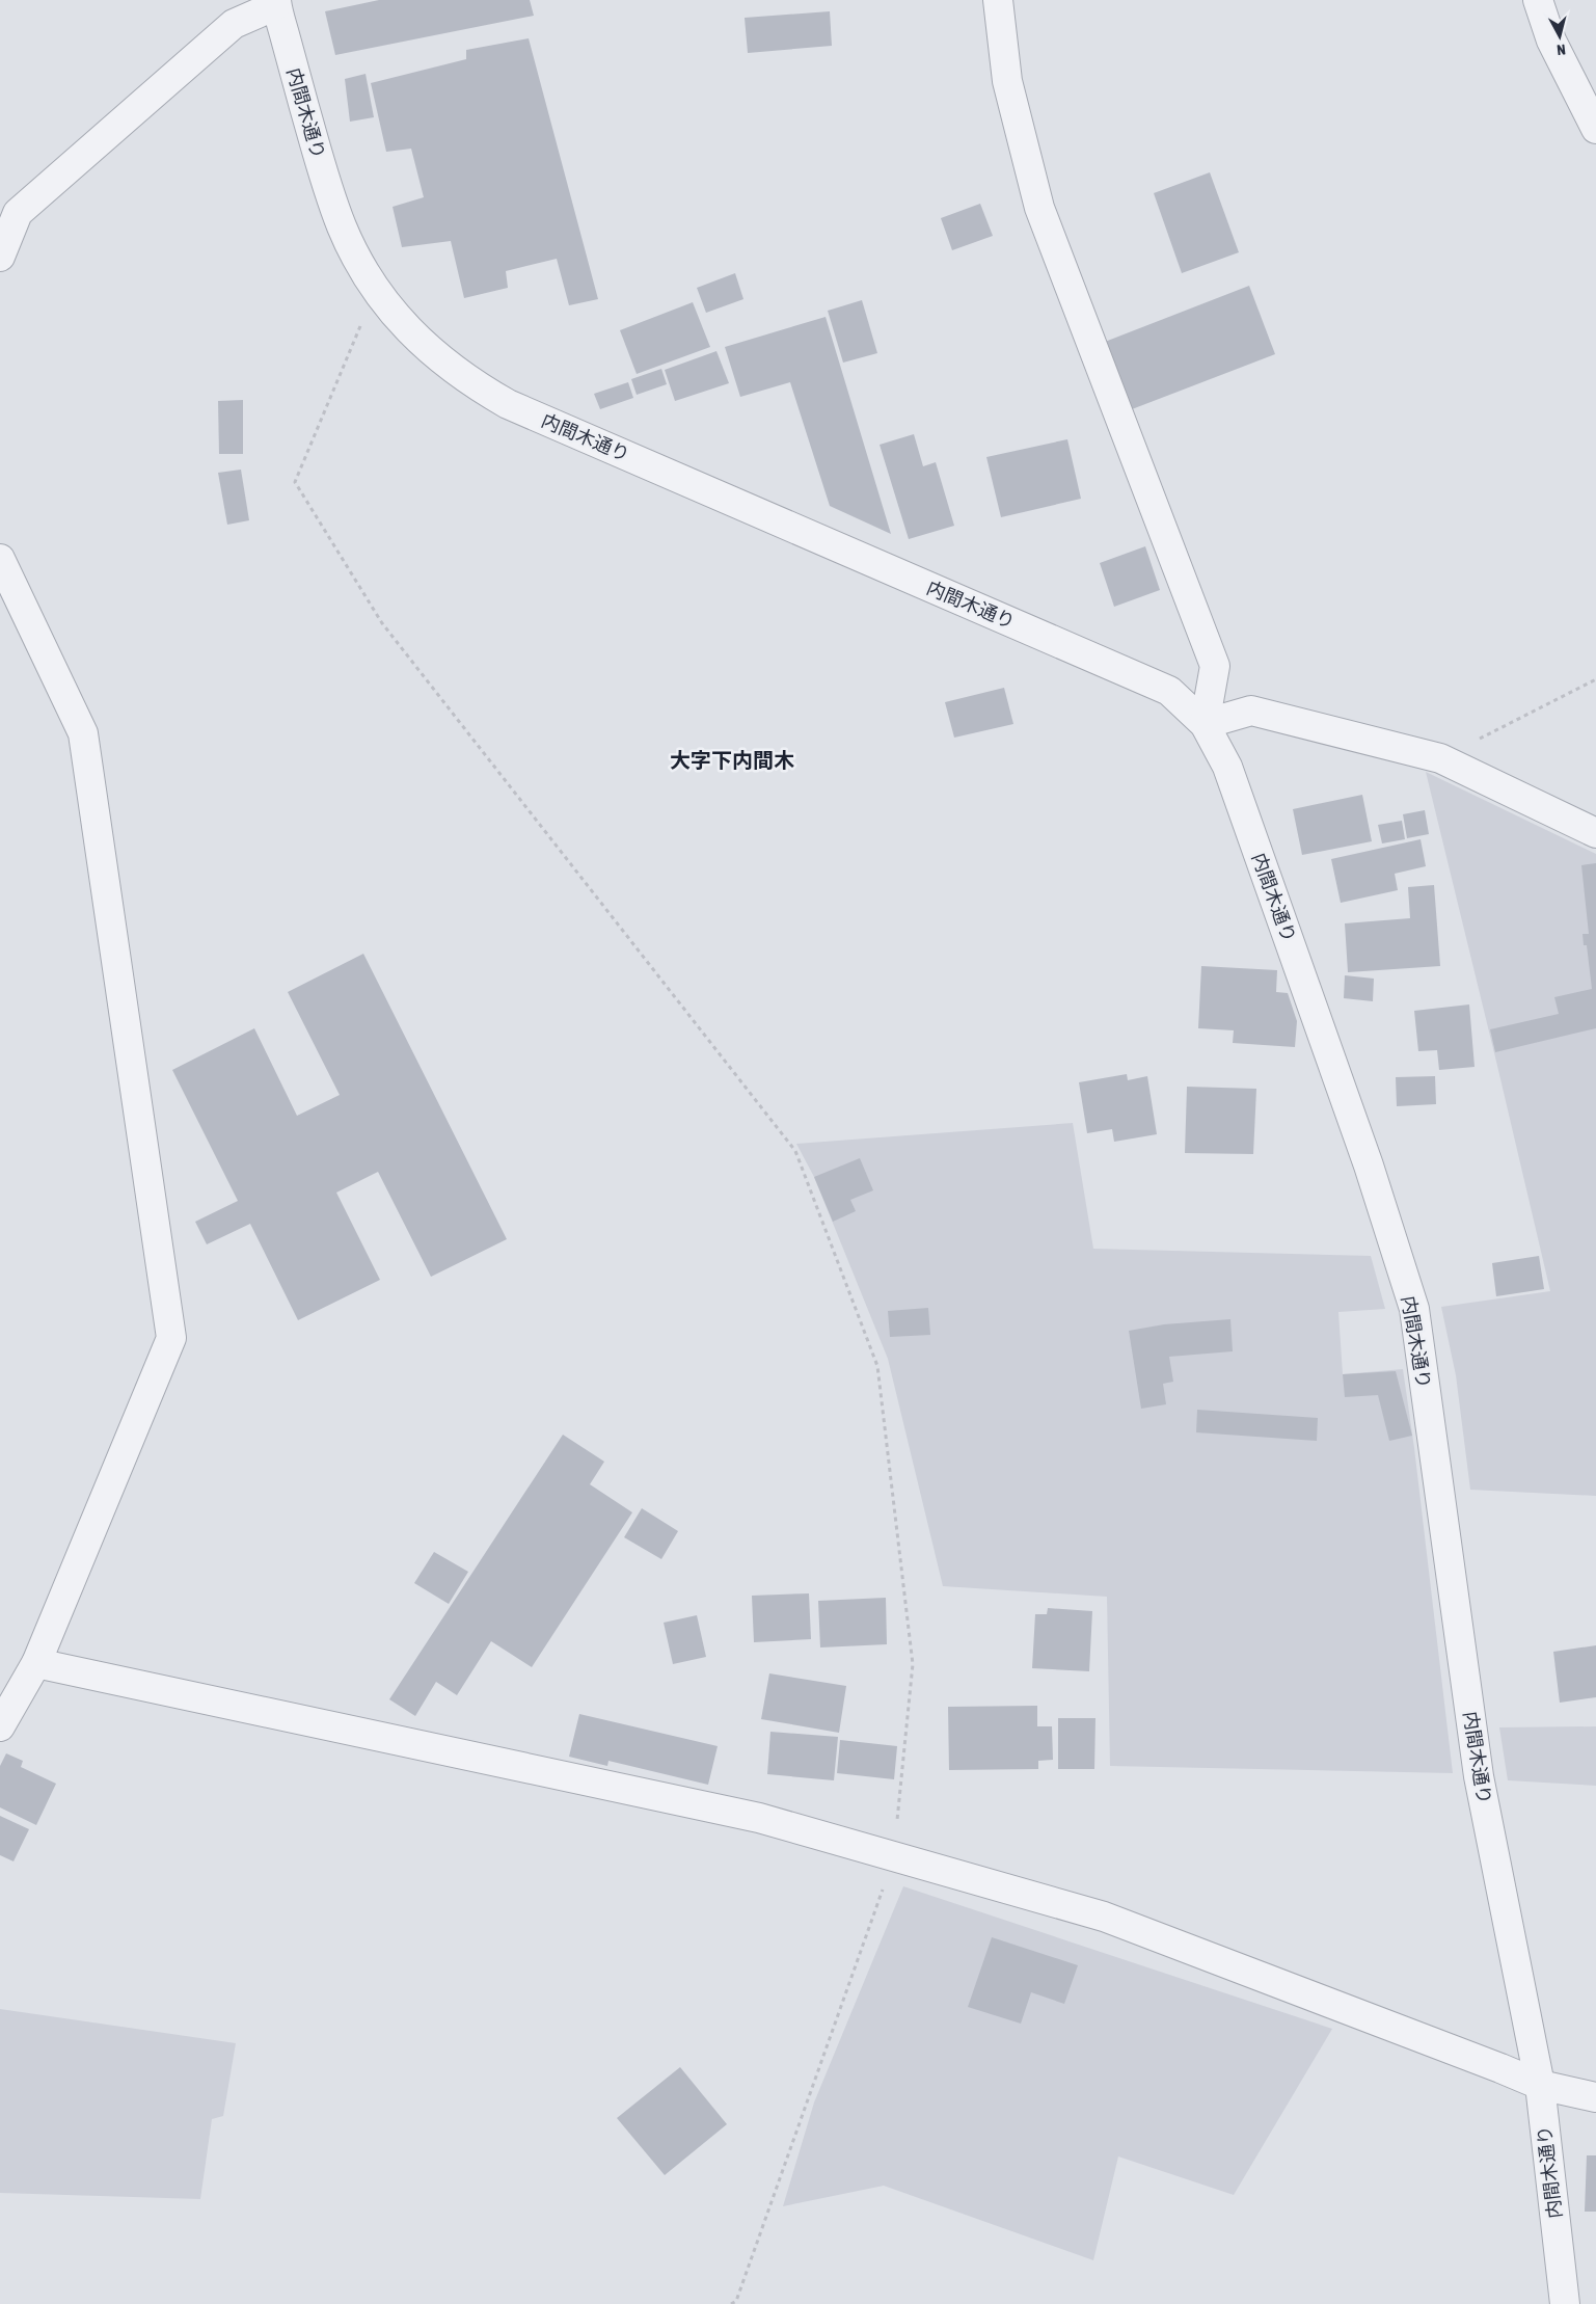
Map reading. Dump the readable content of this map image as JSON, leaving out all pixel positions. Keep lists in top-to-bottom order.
{
  "streets": {
    "street": ["内間木通り"]
  },
  "districts": ["大字下内間木"],
  "north": "bottom"
}
